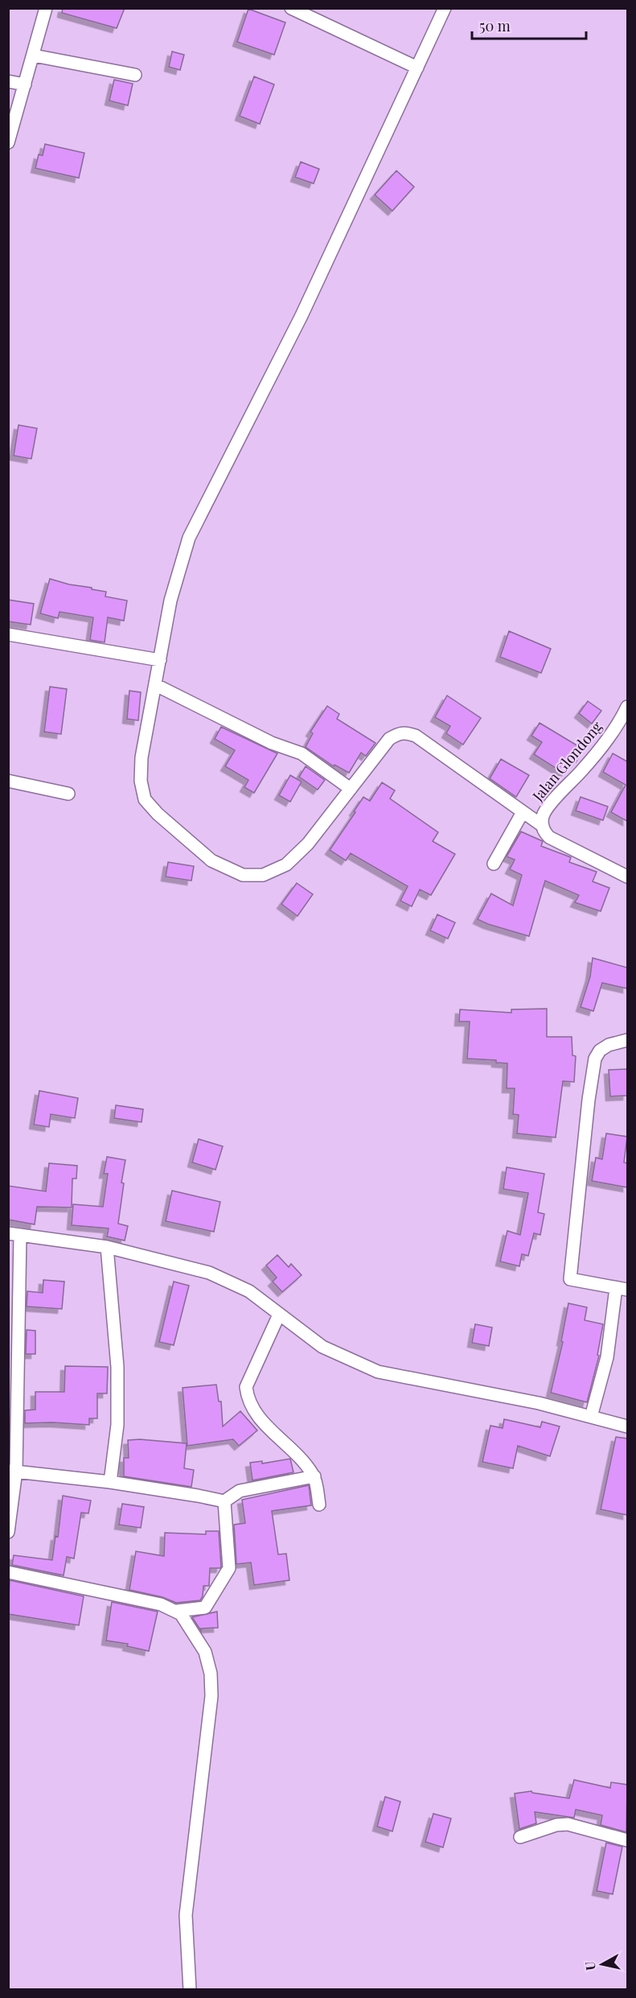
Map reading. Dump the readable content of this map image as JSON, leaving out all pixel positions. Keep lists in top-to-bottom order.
{
  "streets": {
    "street": ["Jalan Glondong"]
  },
  "scale_bar": "50 m",
  "north": "left"
}
